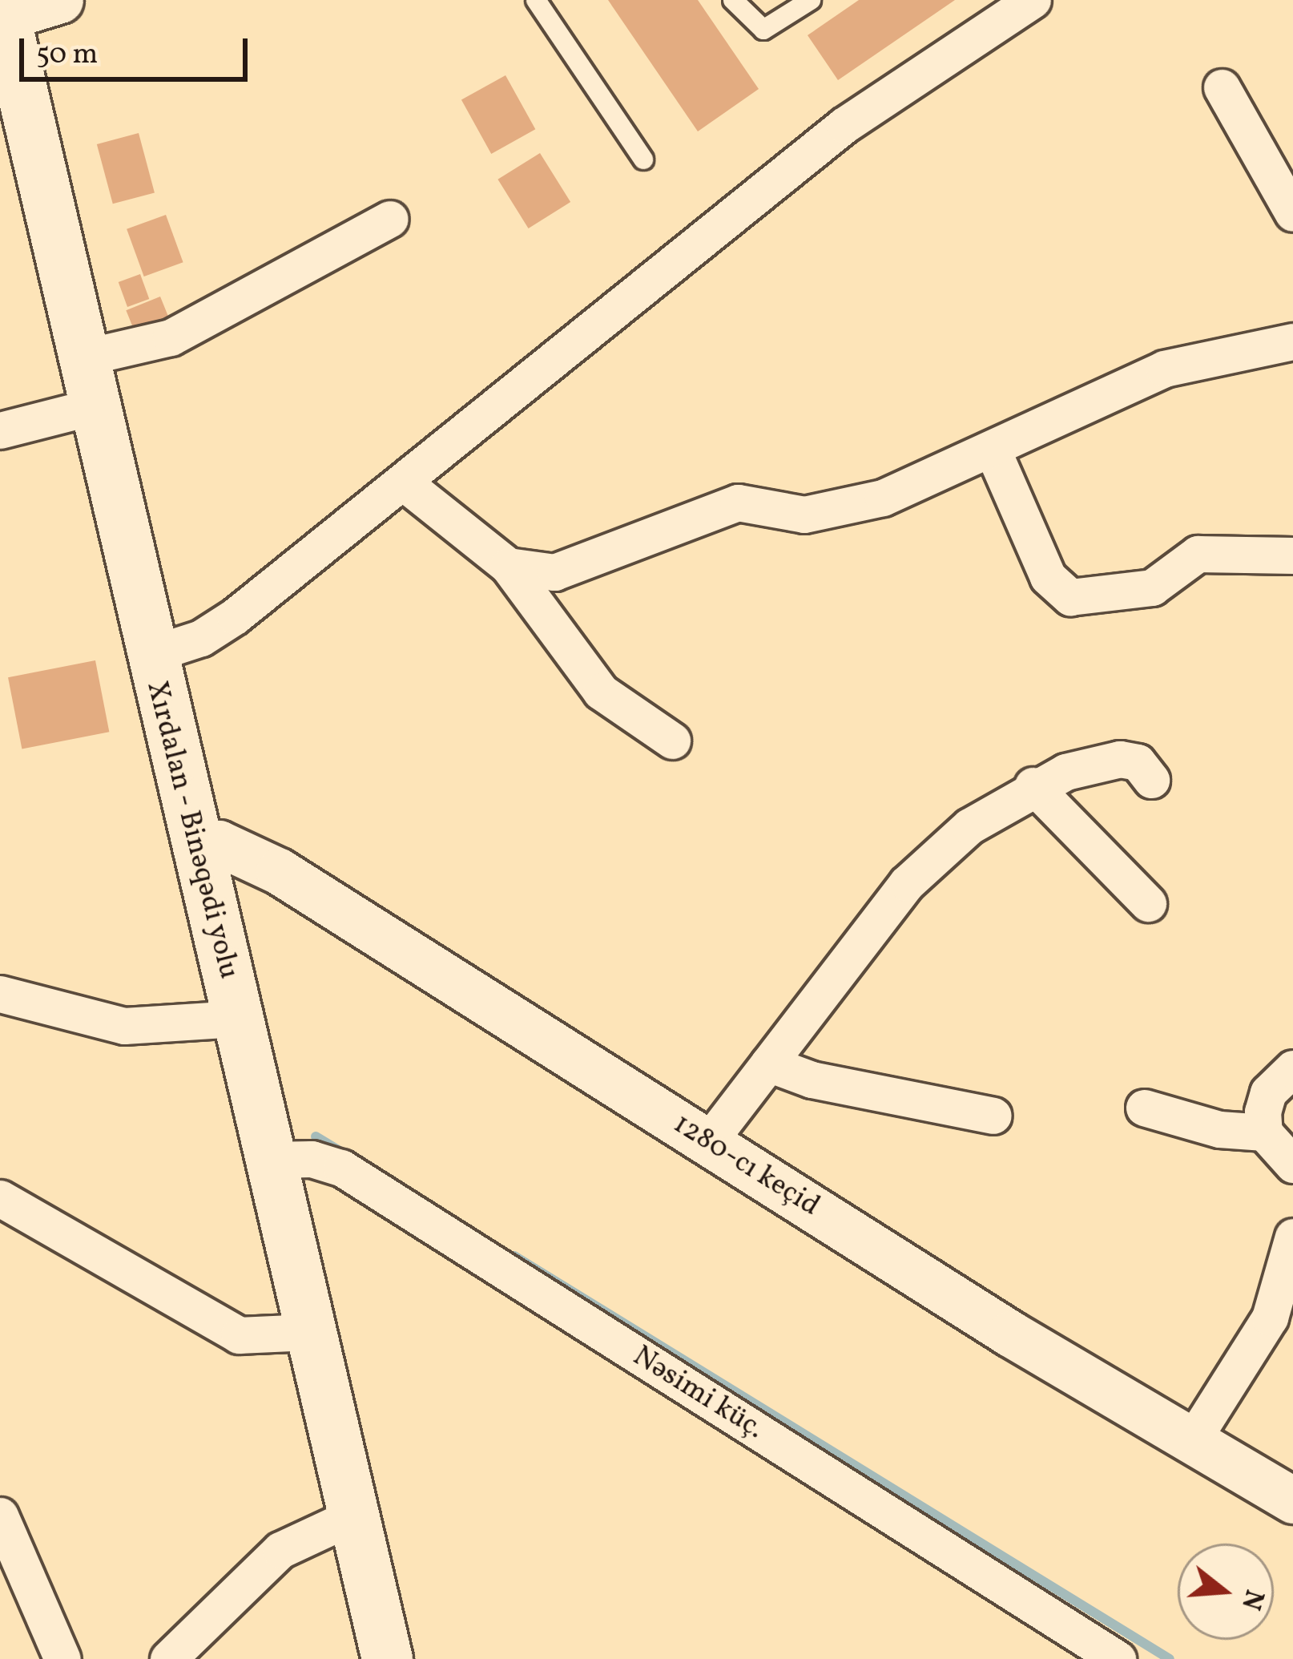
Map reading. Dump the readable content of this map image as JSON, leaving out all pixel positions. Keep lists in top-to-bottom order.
{
  "streets": {
    "main road": ["Xırdalan - Binəqədi yolu"],
    "street": ["1280-cı keçid", "Nəsimi küç."]
  },
  "crossings": [
    ["Xırdalan - Binəqədi yolu", "1280-cı keçid"],
    ["Xırdalan - Binəqədi yolu", "Nəsimi küç."]
  ],
  "scale_bar": "50 m",
  "north": "right"
}
